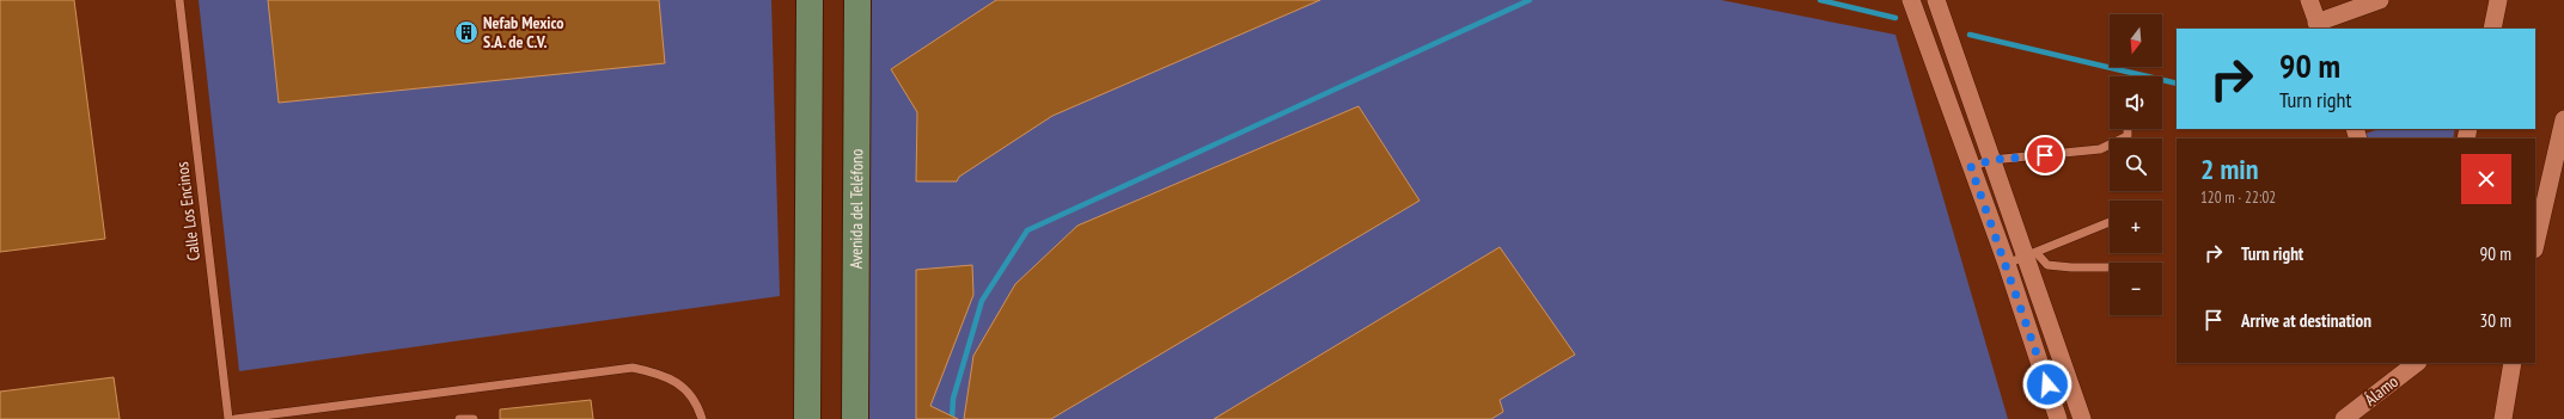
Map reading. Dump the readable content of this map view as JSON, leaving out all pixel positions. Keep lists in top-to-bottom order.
{
  "streets": {
    "main road": ["Avenida del Teléfono"],
    "street": ["Álamo"],
    "lane": ["Calle Los Encinos"]
  },
  "places": {
    "building": ["Nefab Mexico S.A. de C.V."]
  },
  "north": "bottom",
  "page": {
    "map_buttons": ["+", "−"],
    "turn": ["90 m", "Turn right"],
    "heading": ["2 min", "120 m · 22:02"],
    "list": [
      {
        "name": "Turn right",
        "value": "90 m"
      },
      {
        "name": "Arrive at destination",
        "value": "30 m"
      }
    ]
  }
}
